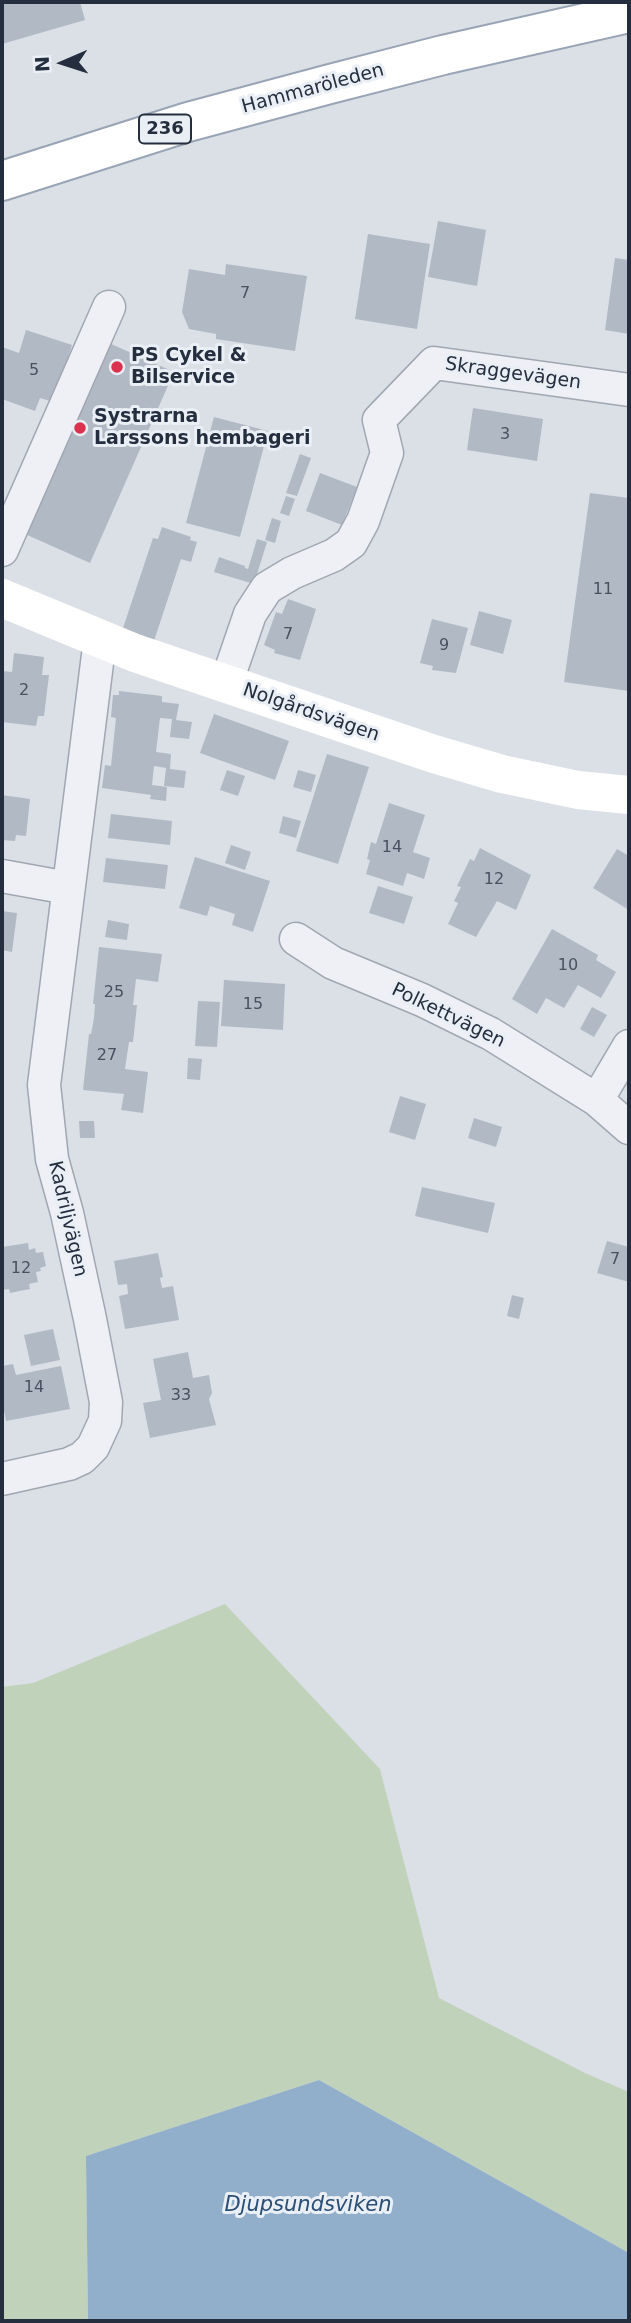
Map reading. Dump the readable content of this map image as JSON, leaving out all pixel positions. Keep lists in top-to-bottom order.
{
  "streets": {
    "street": [
      "Hammaröleden",
      "236",
      "Skraggevägen",
      "Nolgårdsvägen",
      "Polkettvägen",
      "Kadriljvägen"
    ]
  },
  "crossings": [
    ["Skraggevägen", "Nolgårdsvägen"],
    ["Nolgårdsvägen", "Kadriljvägen"]
  ],
  "water": ["Djupsundsviken"],
  "places": ["PS Cykel & Bilservice", "Systrarna Larssons hembageri"],
  "house_numbers": [
    "7",
    "5",
    "3",
    "11",
    "7",
    "9",
    "2",
    "14",
    "12",
    "10",
    "25",
    "15",
    "27",
    "7",
    "12",
    "14",
    "33"
  ],
  "north": "left"
}
